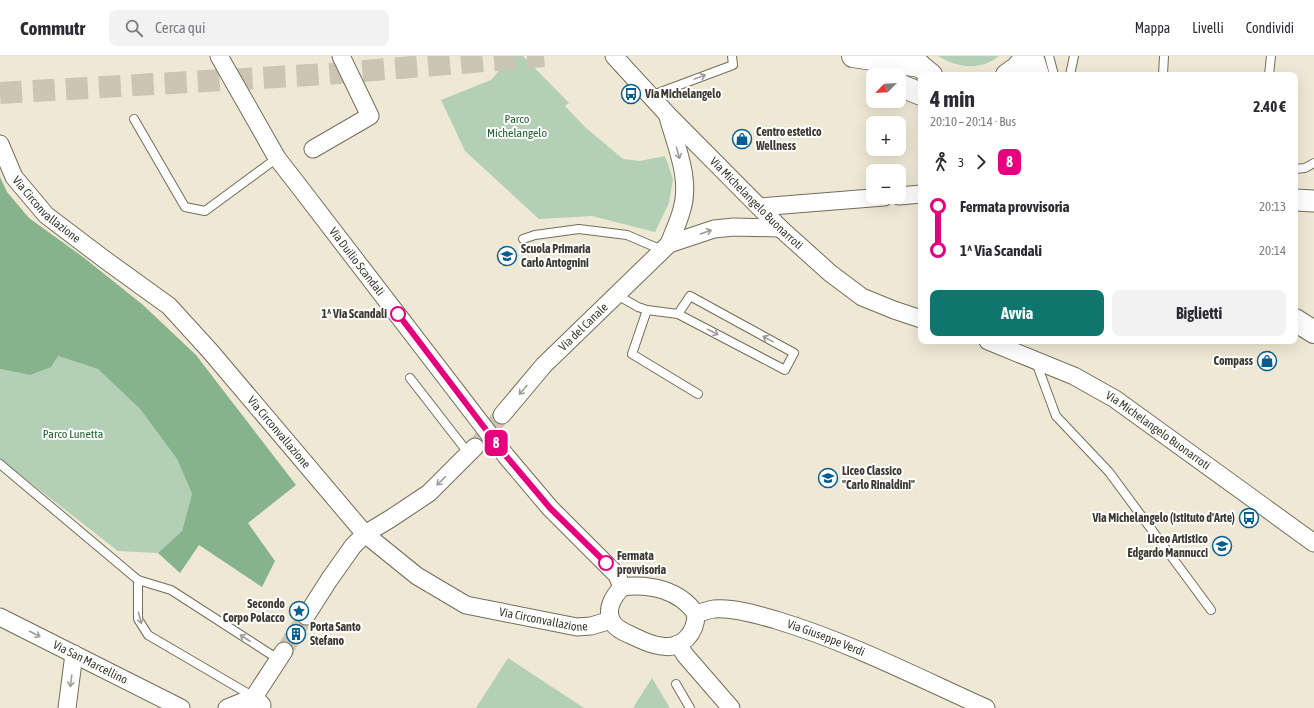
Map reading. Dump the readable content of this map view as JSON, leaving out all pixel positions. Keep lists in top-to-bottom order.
{
  "streets": {
    "street": [
      "Via Michelangelo Buonarroti",
      "Via Circonvallazione",
      "Via Duilio Scandali",
      "Via del Canale",
      "Via Giuseppe Verdi",
      "Via San Marcellino"
    ]
  },
  "crossings": [
    ["Via Michelangelo Buonarroti", "Via del Canale"],
    ["Via Circonvallazione", "Via Duilio Scandali"],
    ["Via Circonvallazione", "Via Giuseppe Verdi"],
    ["Via Duilio Scandali", "Via Giuseppe Verdi"]
  ],
  "one_way": ["Via San Marcellino"],
  "parks": ["Parco Michelangelo", "Parco Lunetta"],
  "places": {
    "bus stop": ["Via Michelangelo", "Via Michelangelo (Istituto d'Arte)"],
    "shop": ["Centro estetico Wellness", "Compass"],
    "school or university": ["Scuola Primaria Carlo Antognini", "Liceo Classico \"Carlo Rinaldini\"", "Liceo Artistico Edgardo Mannucci"],
    "other": ["1^ Via Scandali", "Fermata provvisoria"],
    "place": ["Secondo Corpo Polacco"],
    "building": ["Porta Santo Stefano"]
  },
  "lines": ["bus line 8"],
  "north": "bottom left",
  "page": {
    "header": "Commutr",
    "search": "Cerca qui",
    "nav": ["Mappa", "Livelli", "Condividi"],
    "on_map": "8",
    "map_buttons": ["+", "−"],
    "heading": ["4 min", "20:10 – 20:14 · Bus", "2.40 €"],
    "legs": ["3", "8"],
    "list": [
      {
        "name": "Fermata provvisoria",
        "value": "20:13"
      },
      {
        "name": "1^ Via Scandali",
        "value": "20:14"
      }
    ],
    "buttons": ["Avvia", "Biglietti"]
  }
}
